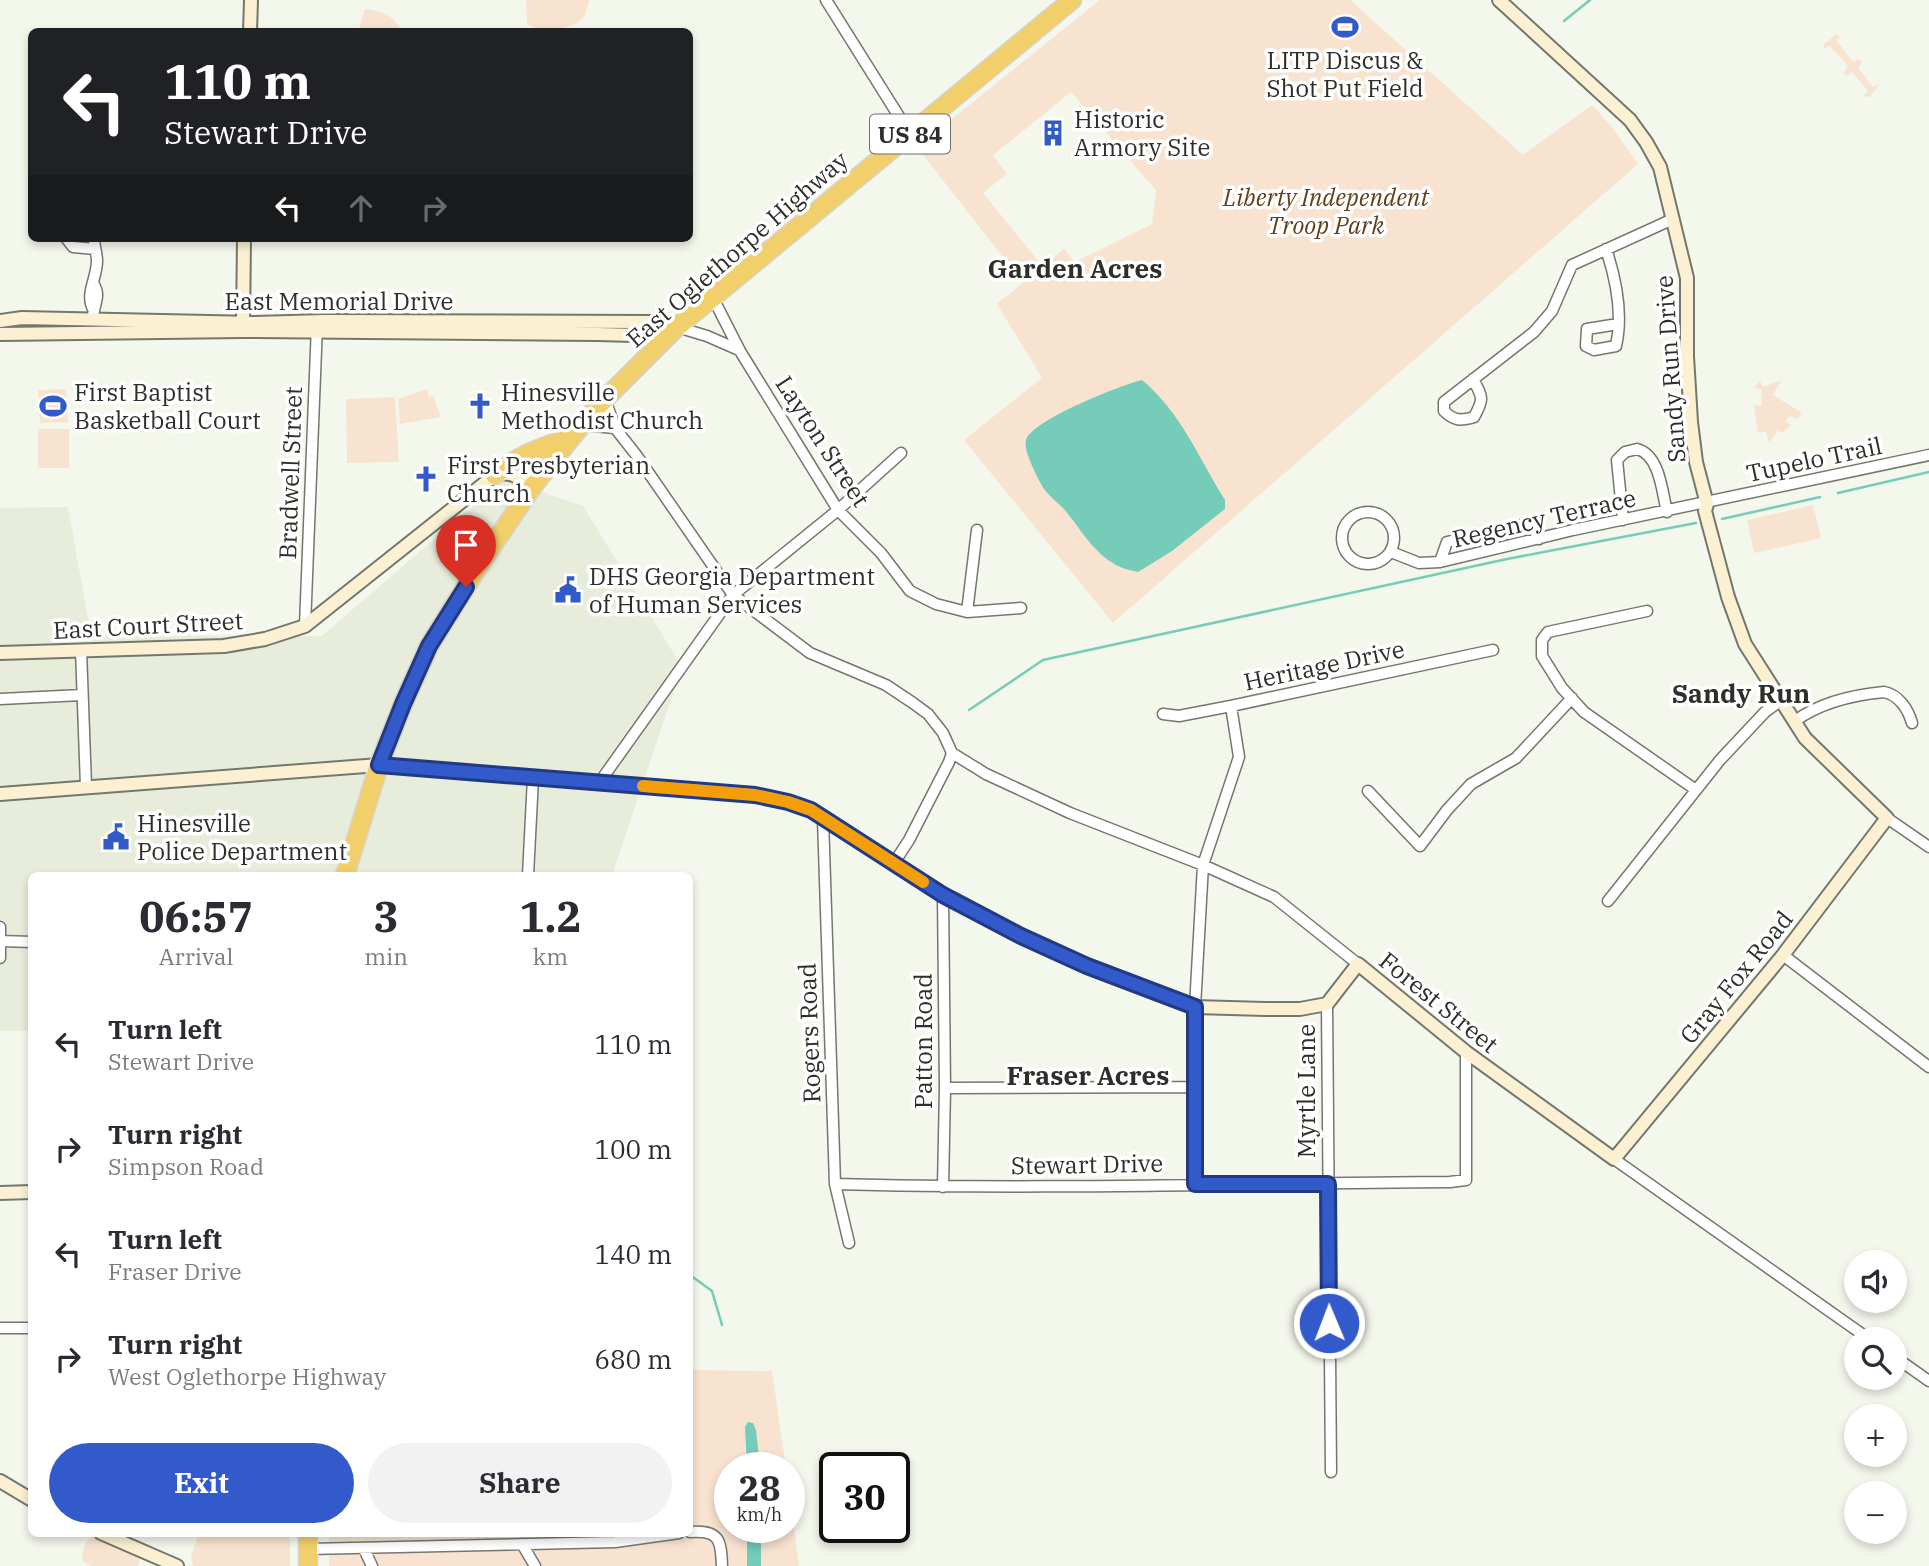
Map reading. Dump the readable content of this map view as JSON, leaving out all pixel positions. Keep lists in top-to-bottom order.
{
  "streets": {
    "highway": ["US 84", "East Oglethorpe Highway"],
    "street": [
      "East Memorial Drive",
      "Sandy Run Drive",
      "Layton Street",
      "Tupelo Trail",
      "Bradwell Street",
      "Regency Terrace",
      "East Court Street",
      "Heritage Drive",
      "Gray Fox Road",
      "Forest Street",
      "Rogers Road",
      "Patton Road",
      "Myrtle Lane",
      "Stewart Drive"
    ]
  },
  "crossings": [
    ["US 84", "East Oglethorpe Highway"],
    ["East Oglethorpe Highway", "East Memorial Drive"],
    ["East Oglethorpe Highway", "Layton Street"],
    ["East Memorial Drive", "Bradwell Street"],
    ["Sandy Run Drive", "Tupelo Trail"],
    ["Sandy Run Drive", "Regency Terrace"],
    ["Sandy Run Drive", "Gray Fox Road"],
    ["Tupelo Trail", "Regency Terrace"],
    ["Bradwell Street", "East Court Street"],
    ["Gray Fox Road", "Forest Street"],
    ["Forest Street", "Stewart Drive"],
    ["Rogers Road", "Stewart Drive"],
    ["Patton Road", "Stewart Drive"],
    ["Myrtle Lane", "Stewart Drive"]
  ],
  "districts": ["Garden Acres", "Sandy Run", "Fraser Acres"],
  "parks": ["Liberty Independent Troop Park"],
  "places": {
    "sports": ["LITP Discus & Shot Put Field", "First Baptist Basketball Court"],
    "building": ["Historic Armory Site"],
    "church": ["Hinesville Methodist Church", "First Presbyterian Church"],
    "public building": ["DHS Georgia Department of Human Services", "Hinesville Police Department"]
  },
  "page": {
    "turn": ["110 m", "Stewart Drive"],
    "eta": [
      "06:57",
      "Arrival",
      "3",
      "min",
      "1.2",
      "km"
    ],
    "list": [
      {
        "name": "Turn left",
        "note": "Stewart Drive",
        "value": "110 m"
      },
      {
        "name": "Turn right",
        "note": "Simpson Road",
        "value": "100 m"
      },
      {
        "name": "Turn left",
        "note": "Fraser Drive",
        "value": "140 m"
      },
      {
        "name": "Turn right",
        "note": "West Oglethorpe Highway",
        "value": "680 m"
      }
    ],
    "map_buttons": ["+", "−"],
    "buttons": ["Exit", "Share"],
    "speed": "28 km/h",
    "limit": "30"
  }
}
